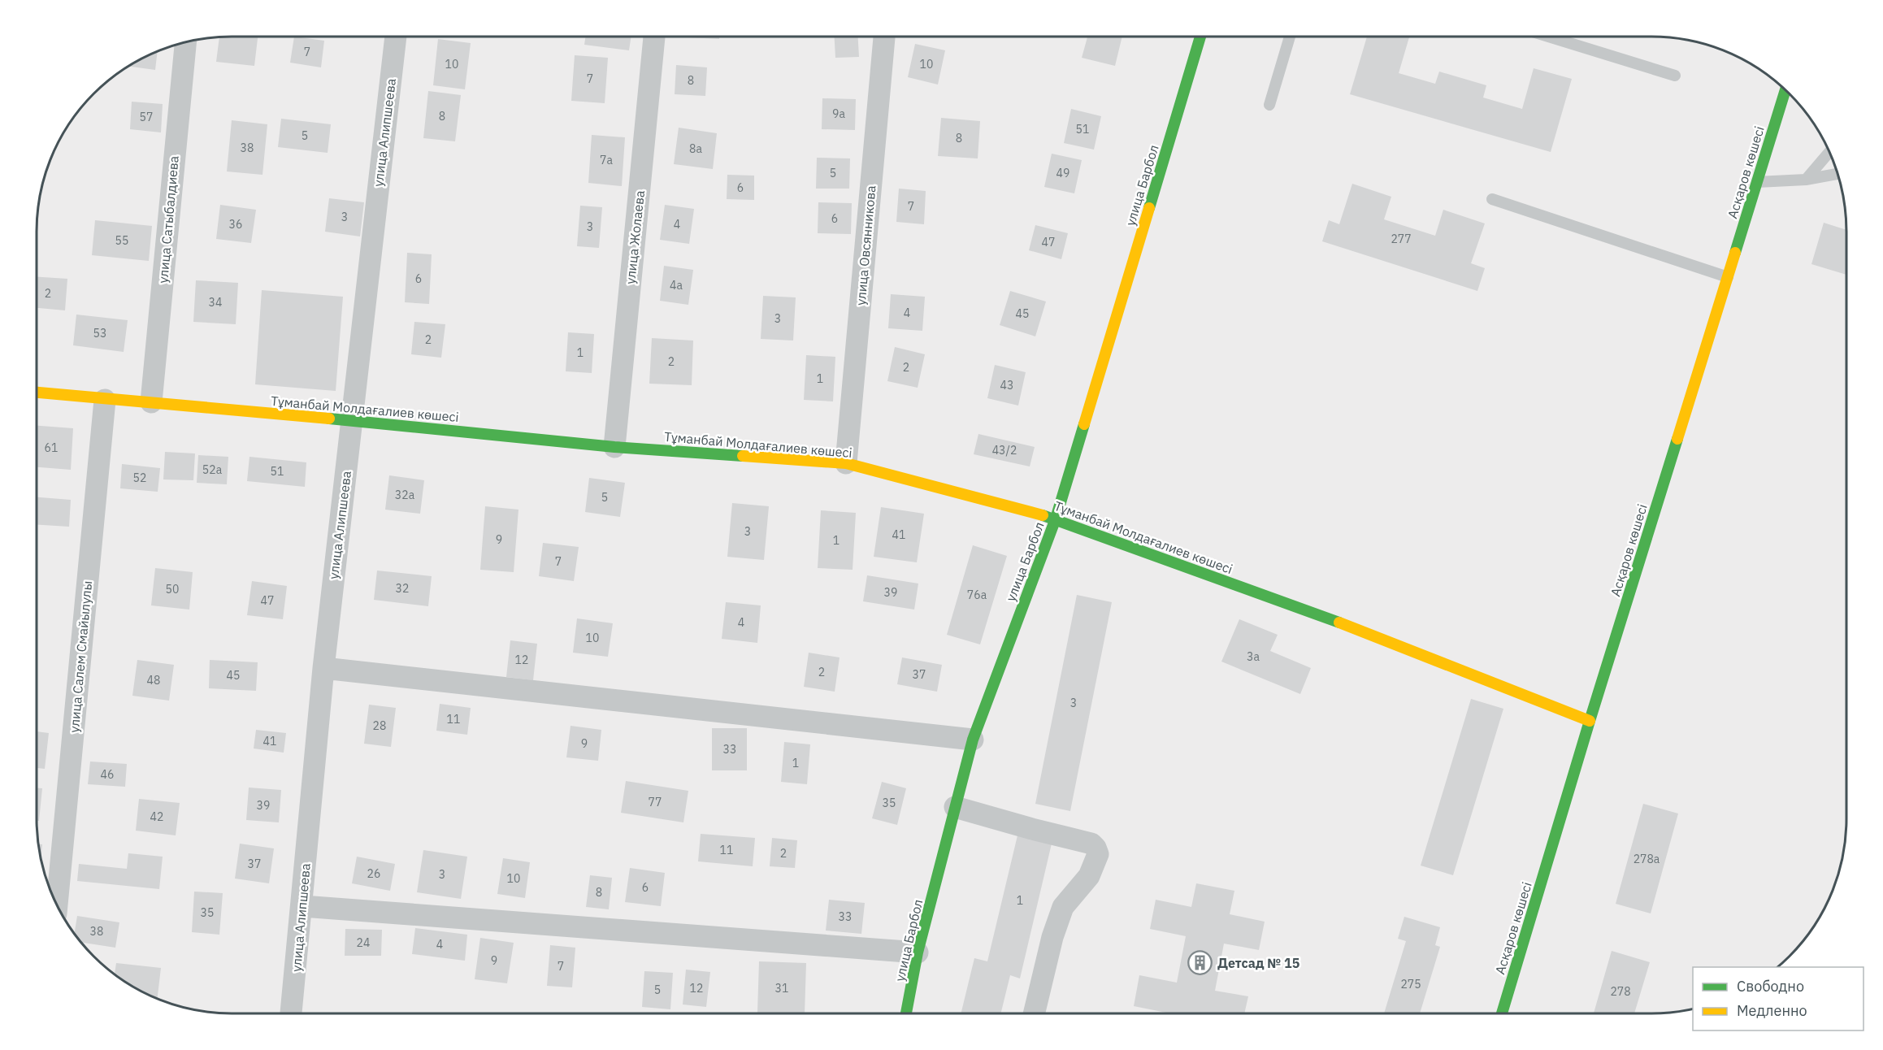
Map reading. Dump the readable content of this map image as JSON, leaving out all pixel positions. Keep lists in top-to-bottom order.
{
  "streets": {
    "street": [
      "улица Алипшеева",
      "Асқаров көшесі",
      "улица Барбол",
      "улица Сатыбалдиева",
      "улица Жолаева",
      "улица Овсянникова",
      "Тұманбай Молдағалиев көшесі",
      "улица Салем Смайылулы"
    ]
  },
  "crossings": [
    ["улица Алипшеева", "Тұманбай Молдағалиев көшесі"],
    ["Асқаров көшесі", "Тұманбай Молдағалиев көшесі"],
    ["улица Барбол", "Тұманбай Молдағалиев көшесі"],
    ["улица Сатыбалдиева", "Тұманбай Молдағалиев көшесі"],
    ["улица Жолаева", "Тұманбай Молдағалиев көшесі"],
    ["улица Овсянникова", "Тұманбай Молдағалиев көшесі"],
    ["Тұманбай Молдағалиев көшесі", "улица Салем Смайылулы"]
  ],
  "places": {
    "building": ["Детсад № 15"]
  },
  "house_numbers": [
    "7",
    "10",
    "10",
    "7",
    "8",
    "9а",
    "8",
    "57",
    "51",
    "5",
    "8",
    "38",
    "8а",
    "7а",
    "5",
    "49",
    "6",
    "7",
    "3",
    "6",
    "36",
    "4",
    "3",
    "277",
    "55",
    "47",
    "6",
    "4а",
    "2",
    "34",
    "4",
    "45",
    "3",
    "53",
    "2",
    "1",
    "2",
    "2",
    "1",
    "43",
    "61",
    "43/2",
    "52а",
    "51",
    "52",
    "32а",
    "5",
    "3",
    "41",
    "9",
    "1",
    "7",
    "32",
    "50",
    "39",
    "76а",
    "47",
    "4",
    "10",
    "3а",
    "12",
    "2",
    "37",
    "45",
    "48",
    "3",
    "11",
    "28",
    "41",
    "9",
    "33",
    "1",
    "46",
    "77",
    "35",
    "39",
    "42",
    "11",
    "2",
    "278а",
    "37",
    "26",
    "3",
    "10",
    "6",
    "8",
    "1",
    "35",
    "33",
    "38",
    "24",
    "4",
    "9",
    "7",
    "275",
    "12",
    "31",
    "5",
    "278"
  ],
  "legend": ["Свободно", "Медленно"]
}
